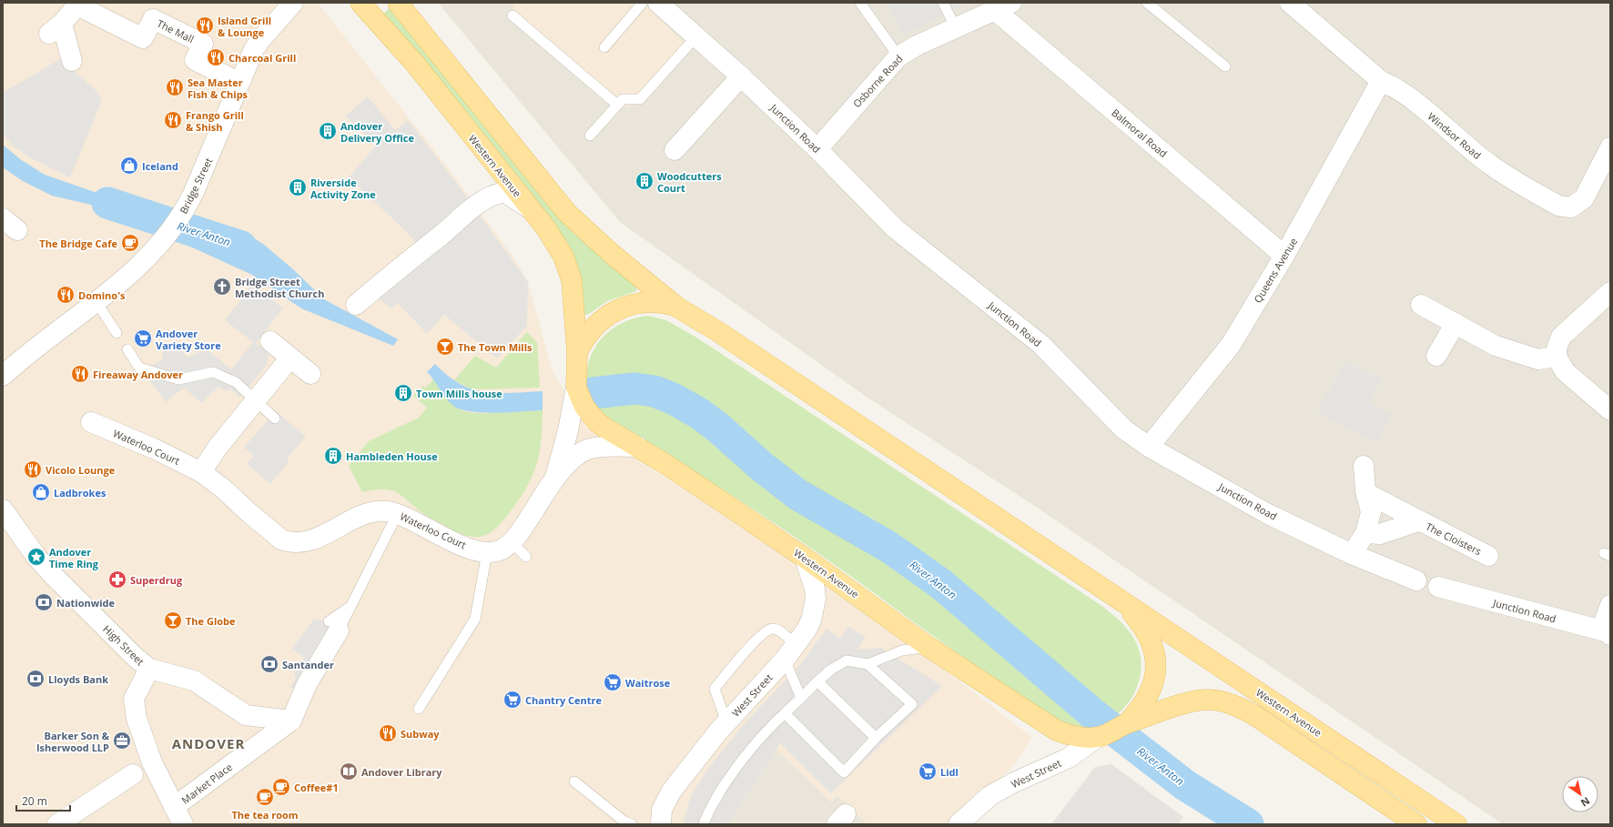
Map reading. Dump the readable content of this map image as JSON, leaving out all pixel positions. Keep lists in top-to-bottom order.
{
  "streets": {
    "main road": ["Western Avenue"],
    "street": [
      "The Mall",
      "Osborne Road",
      "Junction Road",
      "Balmoral Road",
      "Windsor Road",
      "Bridge Street",
      "Queens Avenue",
      "Waterloo Court",
      "The Cloisters",
      "High Street",
      "West Street",
      "Market Place"
    ]
  },
  "crossings": [
    ["The Mall", "Bridge Street"],
    ["Osborne Road", "Junction Road"],
    ["Osborne Road", "Balmoral Road"],
    ["Junction Road", "Queens Avenue"],
    ["Balmoral Road", "Queens Avenue"],
    ["Windsor Road", "Queens Avenue"],
    ["Western Avenue", "West Street"],
    ["High Street", "Market Place"]
  ],
  "districts": ["ANDOVER"],
  "water": ["River Anton"],
  "places": {
    "restaurant": [
      "Island Grill & Lounge",
      "Charcoal Grill",
      "Sea Master Fish & Chips",
      "Frango Grill & Shish",
      "Domino's",
      "Fireaway Andover",
      "Vicolo Lounge",
      "Subway"
    ],
    "building": [
      "Andover Delivery Office",
      "Woodcutters Court",
      "Riverside Activity Zone",
      "Town Mills house",
      "Hambleden House"
    ],
    "shop": ["Iceland", "Ladbrokes"],
    "cafe": ["The Bridge Cafe", "Coffee#1", "The tea room"],
    "church": ["Bridge Street Methodist Church"],
    "supermarket": [
      "Andover Variety Store",
      "Waitrose",
      "Chantry Centre",
      "Lidl"
    ],
    "bar": ["The Town Mills", "The Globe"],
    "place": ["Andover Time Ring"],
    "pharmacy": ["Superdrug"],
    "bank": ["Nationwide", "Santander", "Lloyds Bank"],
    "office": ["Barker Son & Isherwood LLP"],
    "library": ["Andover Library"]
  },
  "scale_bar": "20 m",
  "north": "bottom right"
}
